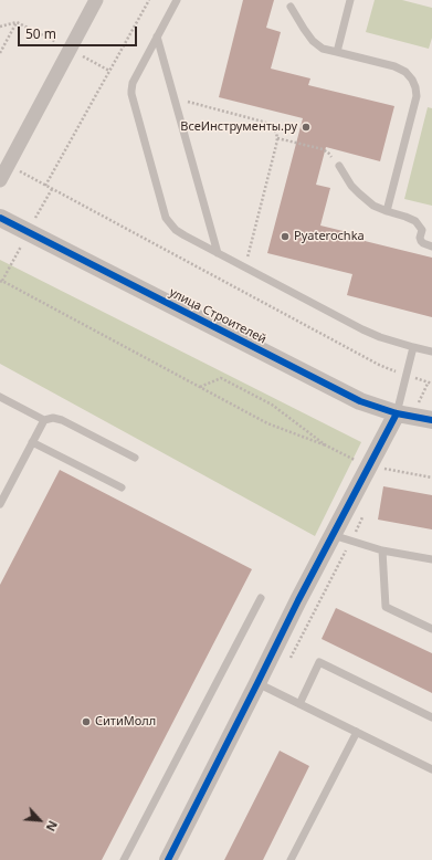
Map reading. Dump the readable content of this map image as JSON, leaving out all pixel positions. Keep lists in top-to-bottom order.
{
  "streets": {
    "street": ["улица Строителей"]
  },
  "places": ["ВсеИнструменты.ру", "Pyaterochka", "СитиМолл"],
  "scale_bar": "50 m",
  "north": "bottom right"
}
